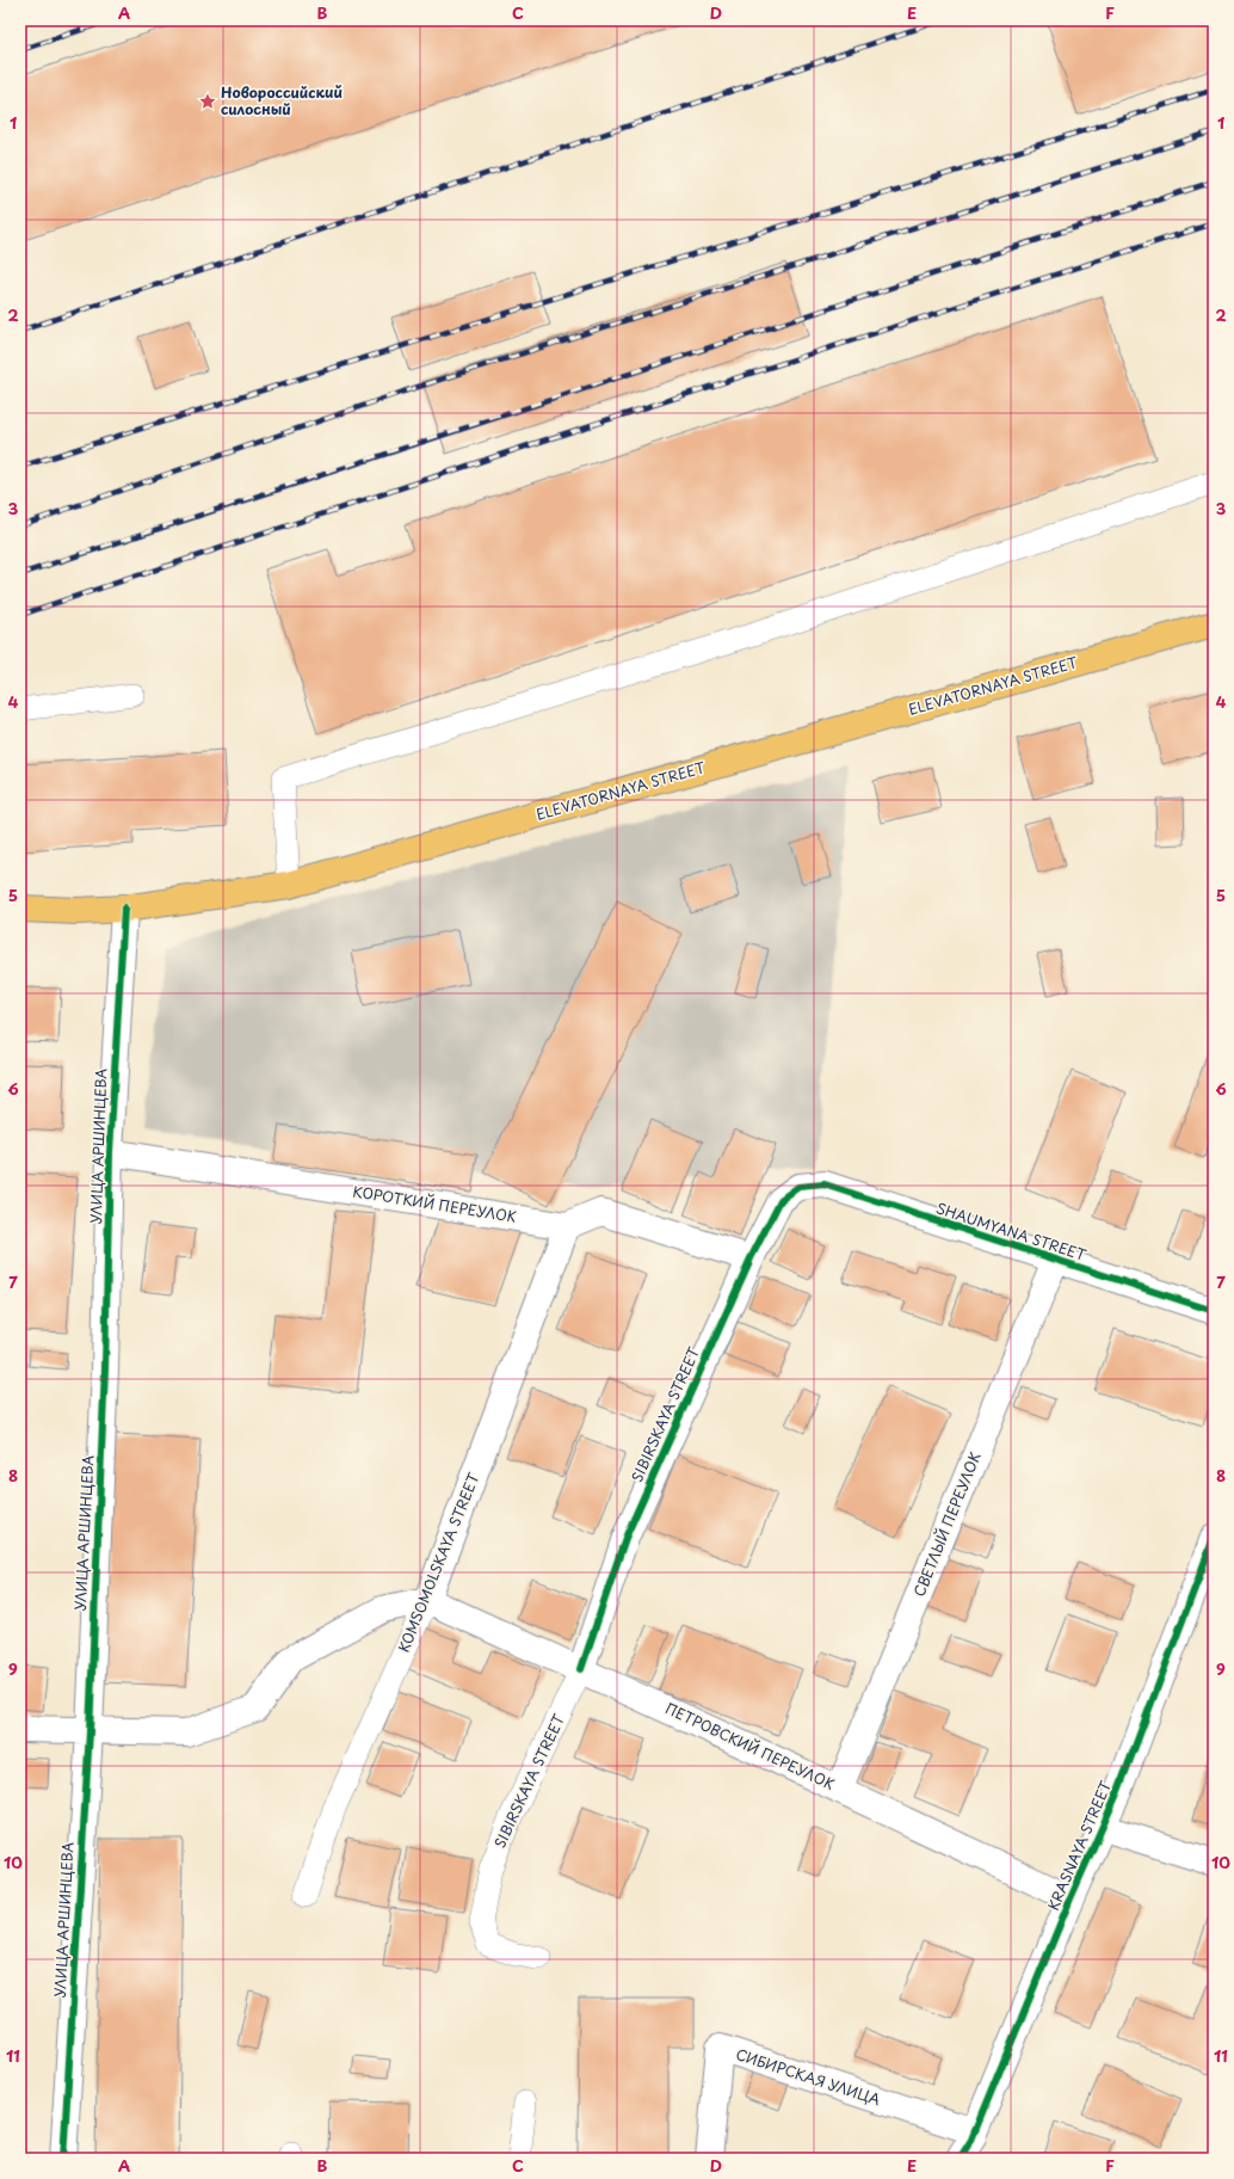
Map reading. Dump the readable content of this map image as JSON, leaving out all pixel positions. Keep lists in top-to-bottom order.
{
  "streets": {
    "main road": ["ELEVATORNAYA STREET"],
    "street": [
      "УЛИЦА АРШИНЦЕВА",
      "КОРОТКИЙ ПЕРЕУЛОК",
      "SHAUMYANA STREET",
      "SIBIRSKAYA STREET",
      "СВЕТЛЫЙ ПЕРЕУЛОК",
      "KOMSOMOLSKAYA STREET",
      "ПЕТРОВСКИЙ ПЕРЕУЛОК",
      "KRASNAYA STREET",
      "СИБИРСКАЯ УЛИЦА"
    ]
  },
  "crossings": [
    ["ELEVATORNAYA STREET", "УЛИЦА АРШИНЦЕВА"],
    ["УЛИЦА АРШИНЦЕВА", "КОРОТКИЙ ПЕРЕУЛОК"],
    ["КОРОТКИЙ ПЕРЕУЛОК", "KOMSOMOLSKAYA STREET"],
    ["SHAUMYANA STREET", "SIBIRSKAYA STREET"],
    ["SHAUMYANA STREET", "СВЕТЛЫЙ ПЕРЕУЛОК"],
    ["SIBIRSKAYA STREET", "ПЕТРОВСКИЙ ПЕРЕУЛОК"],
    ["СВЕТЛЫЙ ПЕРЕУЛОК", "ПЕТРОВСКИЙ ПЕРЕУЛОК"],
    ["KOMSOMOLSKAYA STREET", "ПЕТРОВСКИЙ ПЕРЕУЛОК"],
    ["ПЕТРОВСКИЙ ПЕРЕУЛОК", "KRASNAYA STREET"],
    ["KRASNAYA STREET", "СИБИРСКАЯ УЛИЦА"]
  ],
  "places": {
    "place": ["Новороссийский силосный"]
  },
  "grid": {
    "columns": [
      "A",
      "B",
      "C",
      "D",
      "E",
      "F"
    ],
    "rows": [
      "1",
      "2",
      "3",
      "4",
      "5",
      "6",
      "7",
      "8",
      "9",
      "10",
      "11"
    ]
  }
}
